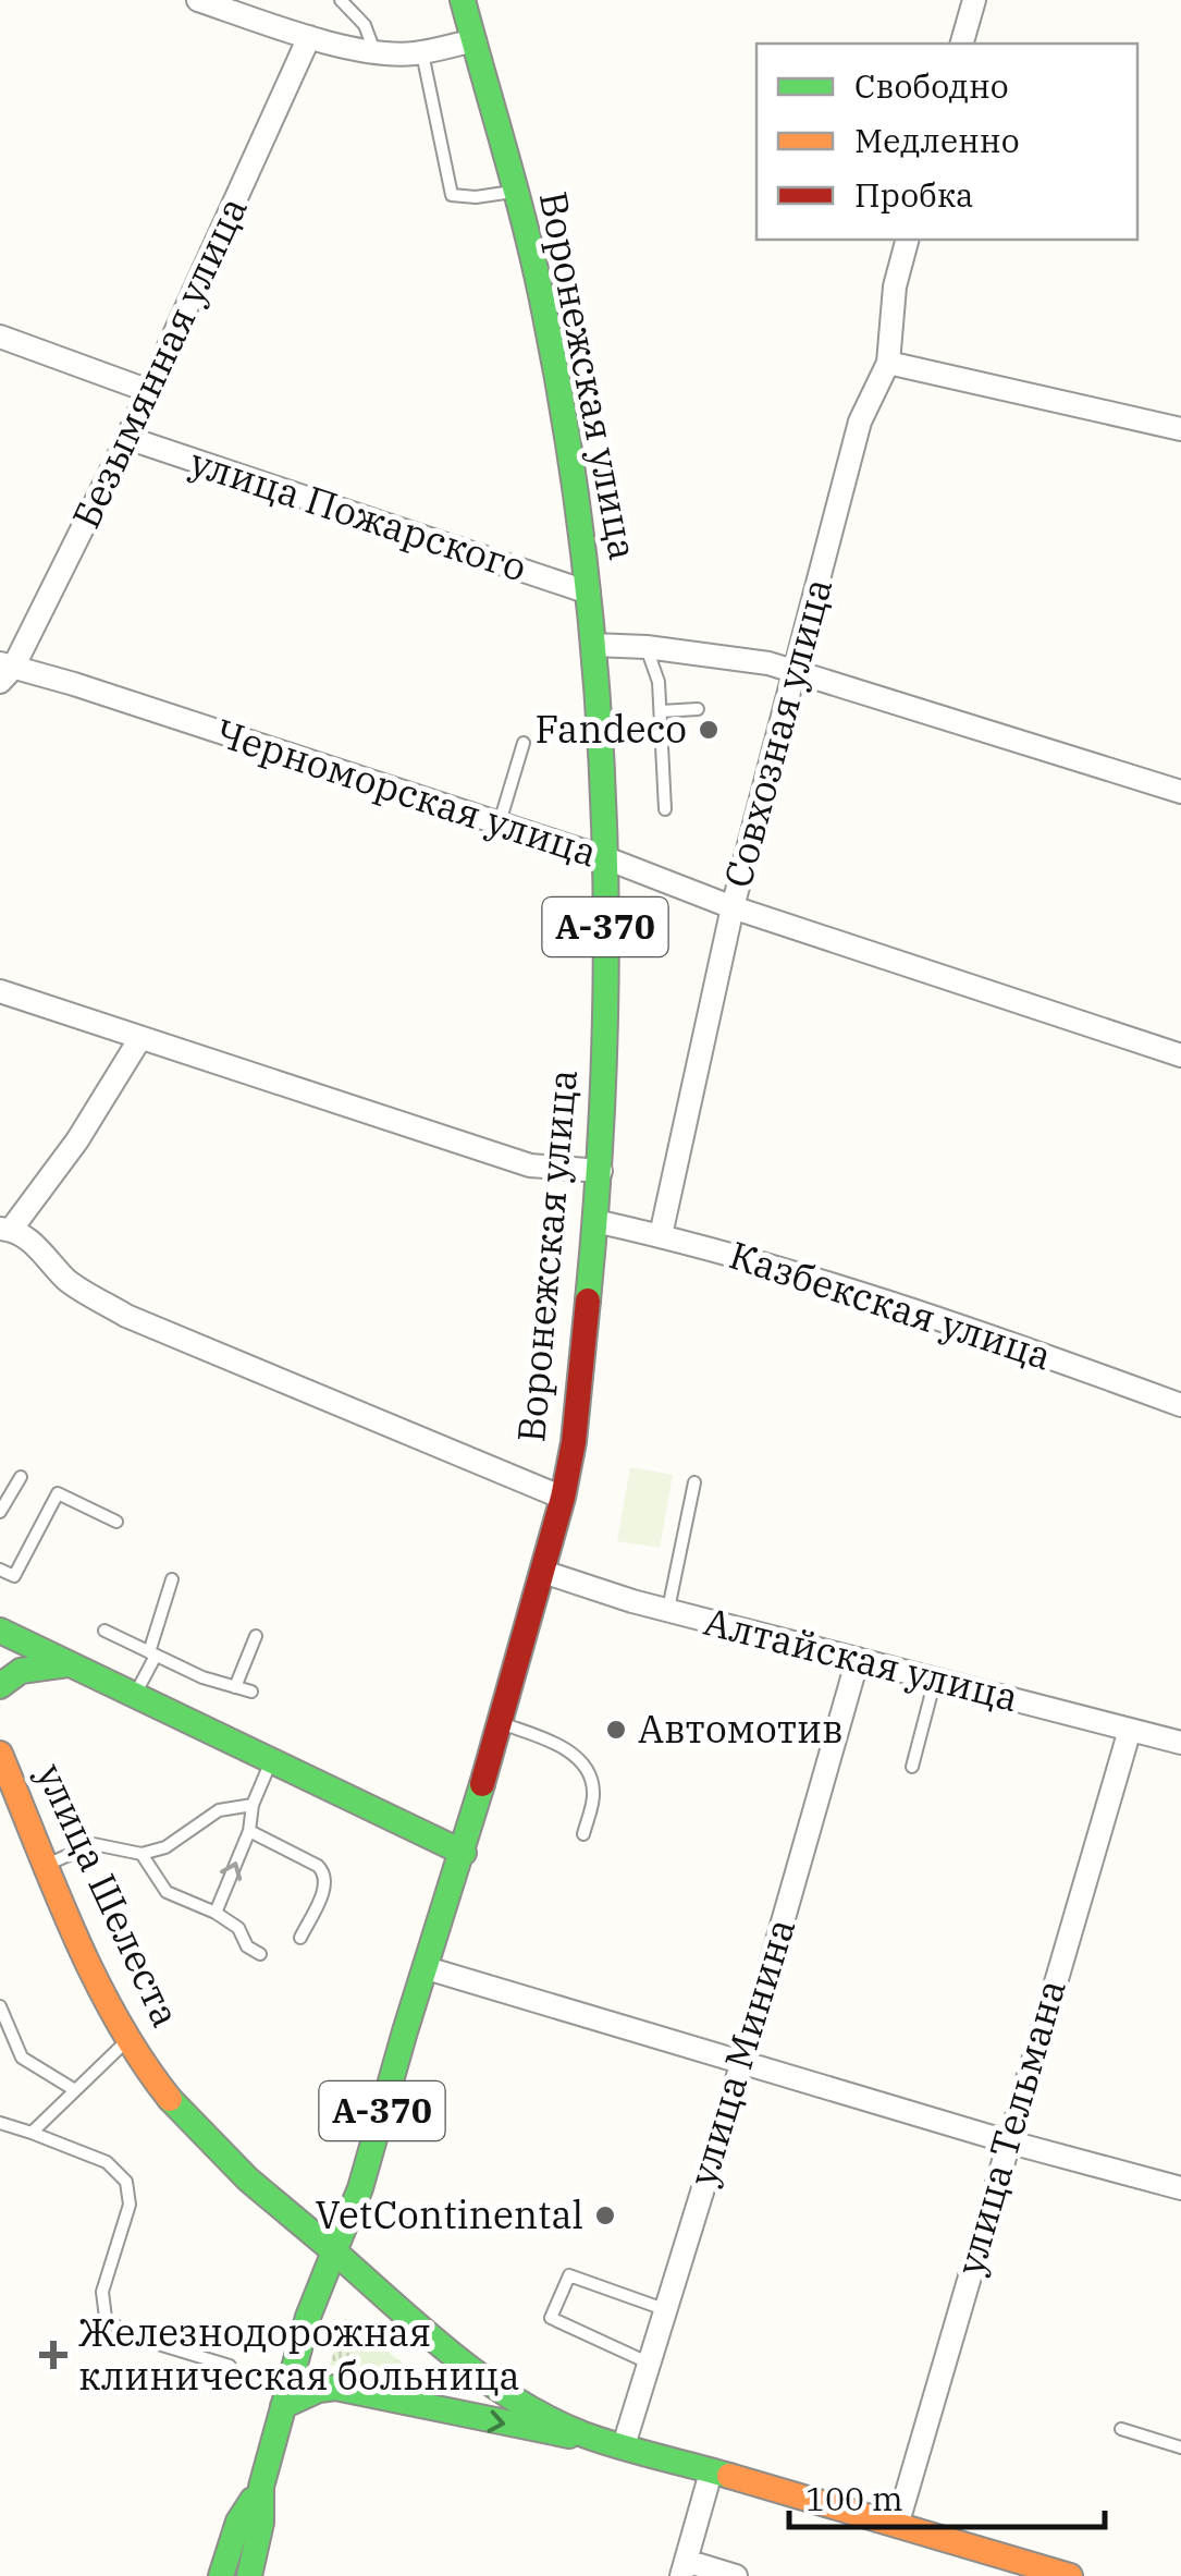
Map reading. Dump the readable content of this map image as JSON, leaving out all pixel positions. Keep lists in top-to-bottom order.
{
  "streets": {
    "main road": ["Воронежская улица", "А-370", "улица Шелеста"],
    "street": [
      "Безымянная улица",
      "улица Пожарского",
      "Совхозная улица",
      "Черноморская улица",
      "Казбекская улица",
      "Алтайская улица",
      "улица Минина",
      "улица Тельмана"
    ]
  },
  "crossings": [
    ["Безымянная улица", "улица Пожарского"],
    ["Безымянная улица", "Черноморская улица"],
    ["Воронежская улица", "улица Пожарского"],
    ["Воронежская улица", "Черноморская улица"],
    ["Воронежская улица", "Казбекская улица"],
    ["Воронежская улица", "Алтайская улица"],
    ["Воронежская улица", "улица Шелеста"],
    ["Совхозная улица", "Черноморская улица"],
    ["Совхозная улица", "Казбекская улица"],
    ["Алтайская улица", "улица Минина"],
    ["Алтайская улица", "улица Тельмана"]
  ],
  "places": {
    "other": ["Fandeco", "Автомотив", "VetContinental"],
    "health": ["Железнодорожная клиническая больница"]
  },
  "legend": ["Свободно", "Медленно", "Пробка"],
  "scale_bar": "100 m"
}
